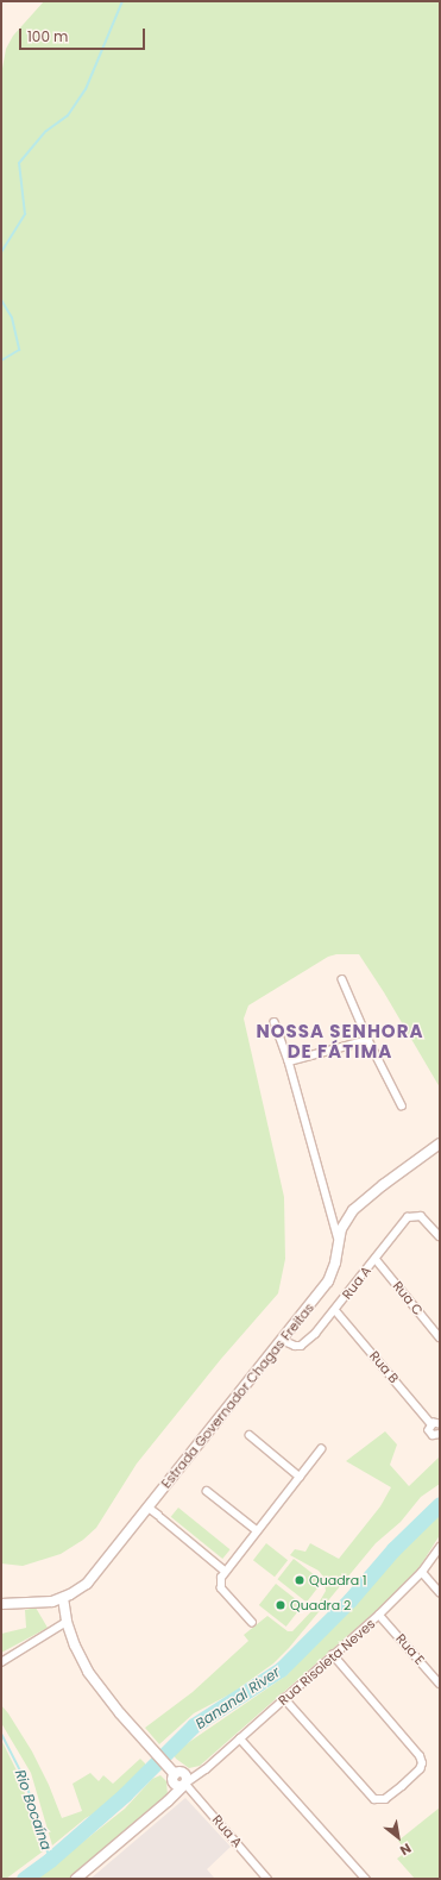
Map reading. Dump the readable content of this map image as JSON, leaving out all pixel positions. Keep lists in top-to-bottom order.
{
  "streets": {
    "main road": ["Estrada Governador Chagas Freitas", "Rua Risoleta Neves"],
    "street": [
      "Rua A",
      "Rua C",
      "Rua B",
      "Rua E"
    ]
  },
  "crossings": [
    ["Rua A", "Rua C"],
    ["Rua A", "Rua B"],
    ["Rua A", "Estrada Governador Chagas Freitas"],
    ["Rua A", "Rua Risoleta Neves"],
    ["Rua E", "Rua Risoleta Neves"]
  ],
  "districts": ["NOSSA SENHORA DE FÁTIMA"],
  "water": ["Bananal River", "Rio Bocaína"],
  "places": ["Quadra 1", "Quadra 2"],
  "scale_bar": "100 m",
  "north": "bottom right"
}
